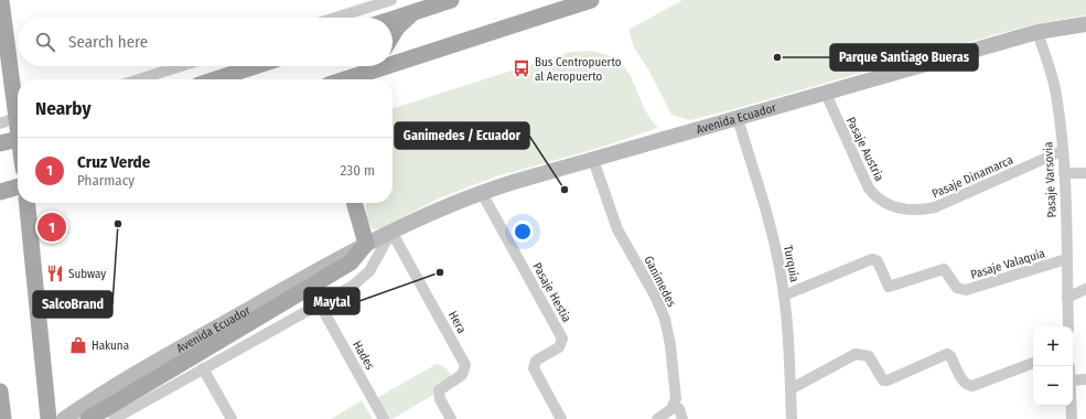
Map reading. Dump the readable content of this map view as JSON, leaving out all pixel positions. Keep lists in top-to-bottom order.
{
  "streets": {
    "main road": ["Avenida Ecuador"],
    "street": [
      "Pasaje Austria",
      "Pasaje Dinamarca",
      "Pasaje Varsovia",
      "Turquía",
      "Pasaje Valaquia",
      "Ganímedes",
      "Pasaje Hestia",
      "Hera",
      "Hades"
    ]
  },
  "crossings": [
    ["Avenida Ecuador", "Pasaje Austria"],
    ["Avenida Ecuador", "Pasaje Varsovia"],
    ["Avenida Ecuador", "Turquía"],
    ["Avenida Ecuador", "Ganímedes"],
    ["Avenida Ecuador", "Pasaje Hestia"],
    ["Avenida Ecuador", "Hera"],
    ["Pasaje Austria", "Pasaje Dinamarca"],
    ["Pasaje Dinamarca", "Pasaje Varsovia"],
    ["Pasaje Varsovia", "Pasaje Valaquia"],
    ["Turquía", "Pasaje Valaquia"]
  ],
  "places": {
    "other": [
      "Parque Santiago Bueras",
      "Ganimedes / Ecuador",
      "SalcoBrand",
      "Maytal"
    ],
    "bus stop": ["Bus Centropuerto al Aeropuerto"],
    "restaurant": ["Subway"],
    "shop": ["Hakuna"]
  },
  "page": {
    "search": "Search here",
    "heading": "Nearby",
    "list": [
      {
        "mark": "1",
        "name": "Cruz Verde",
        "note": "Pharmacy",
        "value": "230 m"
      }
    ],
    "pins": "1",
    "map_buttons": ["+", "−"]
  }
}
